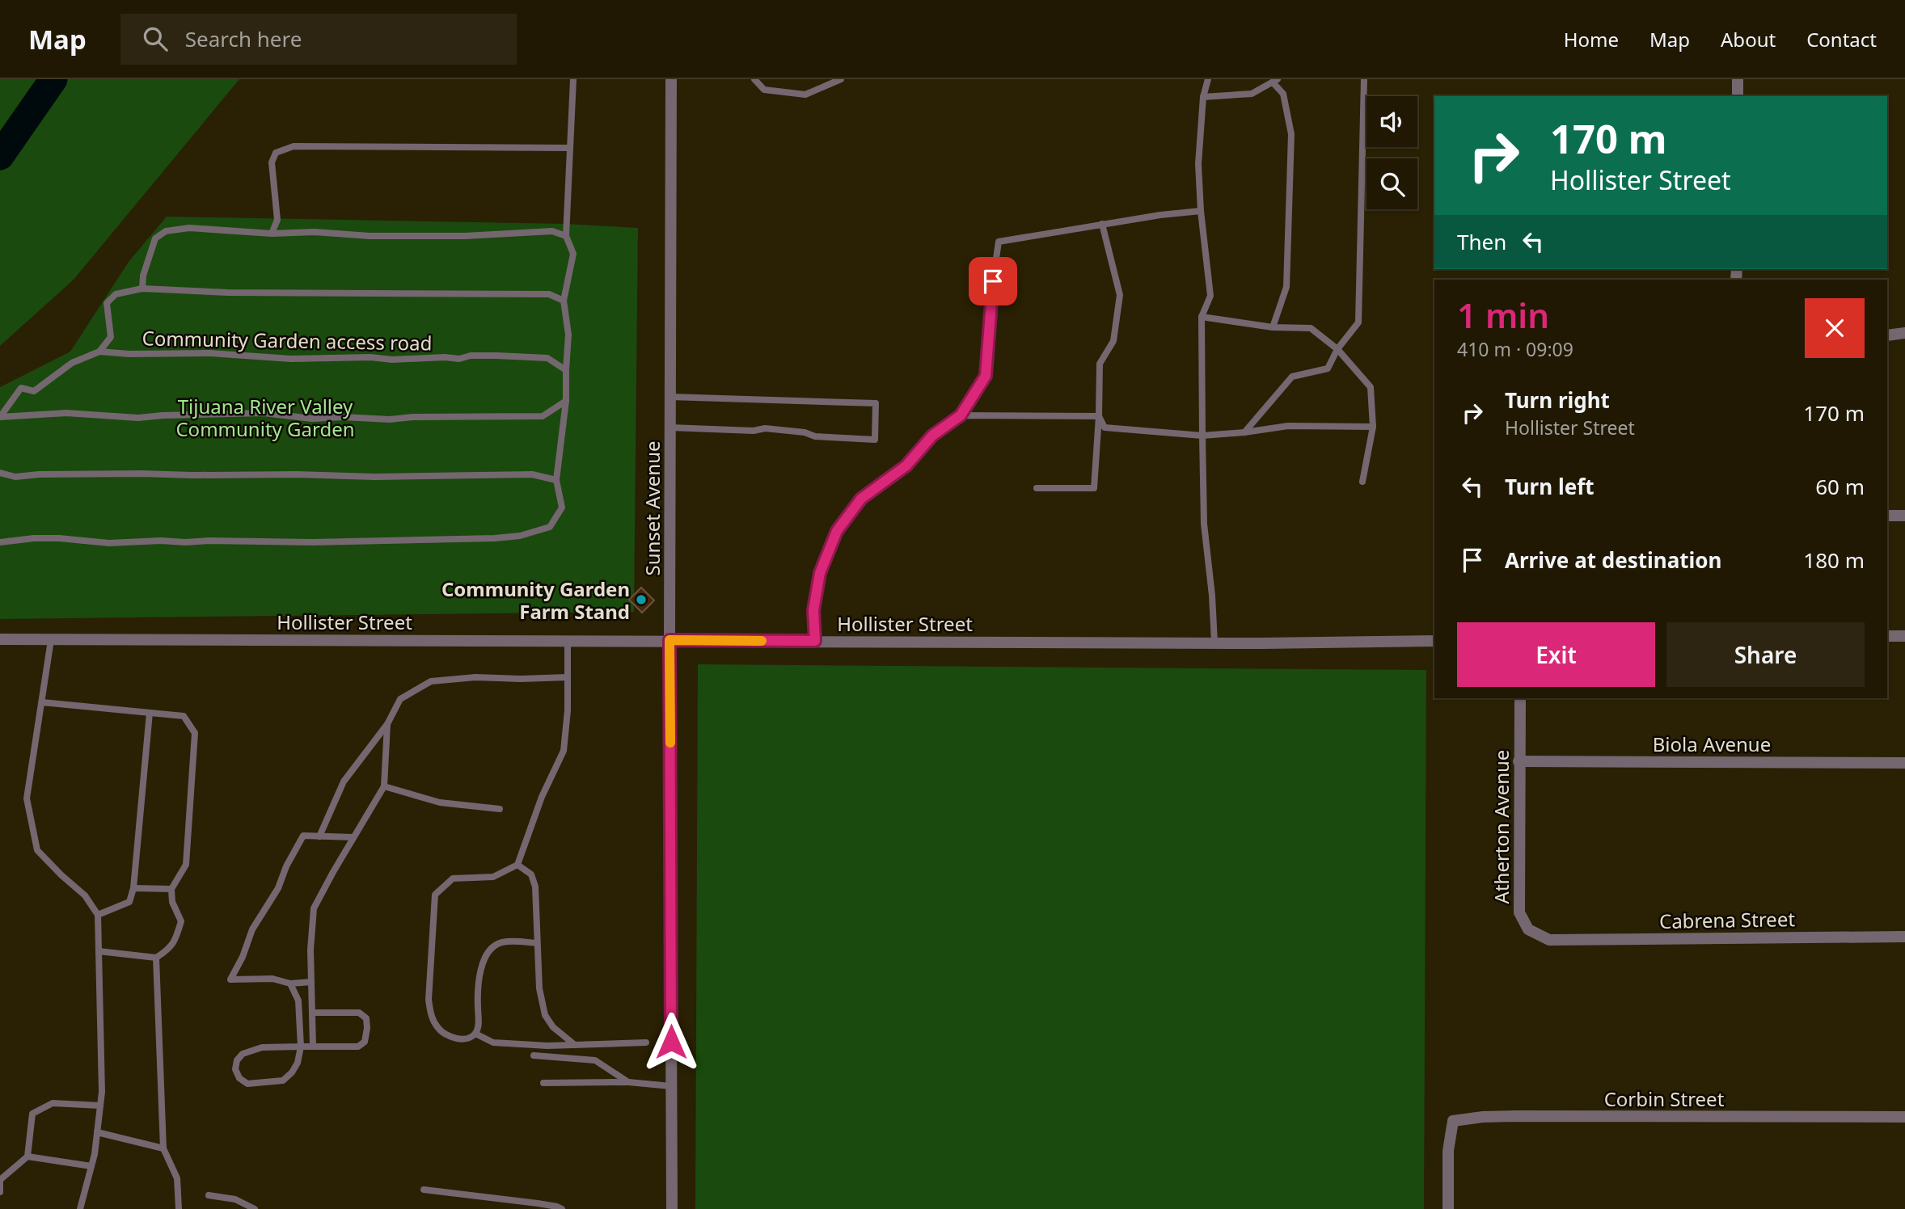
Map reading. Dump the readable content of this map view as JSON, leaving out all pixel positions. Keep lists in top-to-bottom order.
{
  "streets": {
    "street": [
      "Sunset Avenue",
      "Hollister Street",
      "Biola Avenue",
      "Atherton Avenue",
      "Cabrena Street",
      "Corbin Street"
    ],
    "lane": ["Community Garden access road"]
  },
  "crossings": [
    ["Sunset Avenue", "Hollister Street"],
    ["Biola Avenue", "Atherton Avenue"],
    ["Atherton Avenue", "Cabrena Street"]
  ],
  "parks": ["Tijuana River Valley Community Garden"],
  "places": ["Community Garden Farm Stand"],
  "page": {
    "header": "Map",
    "search": "Search here",
    "nav": [
      "Home",
      "Map",
      "About",
      "Contact"
    ],
    "turn": ["170 m", "Hollister Street"],
    "then": "Then",
    "heading": ["1 min", "410 m · 09:09"],
    "list": [
      {
        "name": "Turn right",
        "note": "Hollister Street",
        "value": "170 m"
      },
      {
        "name": "Turn left",
        "value": "60 m"
      },
      {
        "name": "Arrive at destination",
        "value": "180 m"
      }
    ],
    "buttons": ["Exit", "Share"]
  }
}
